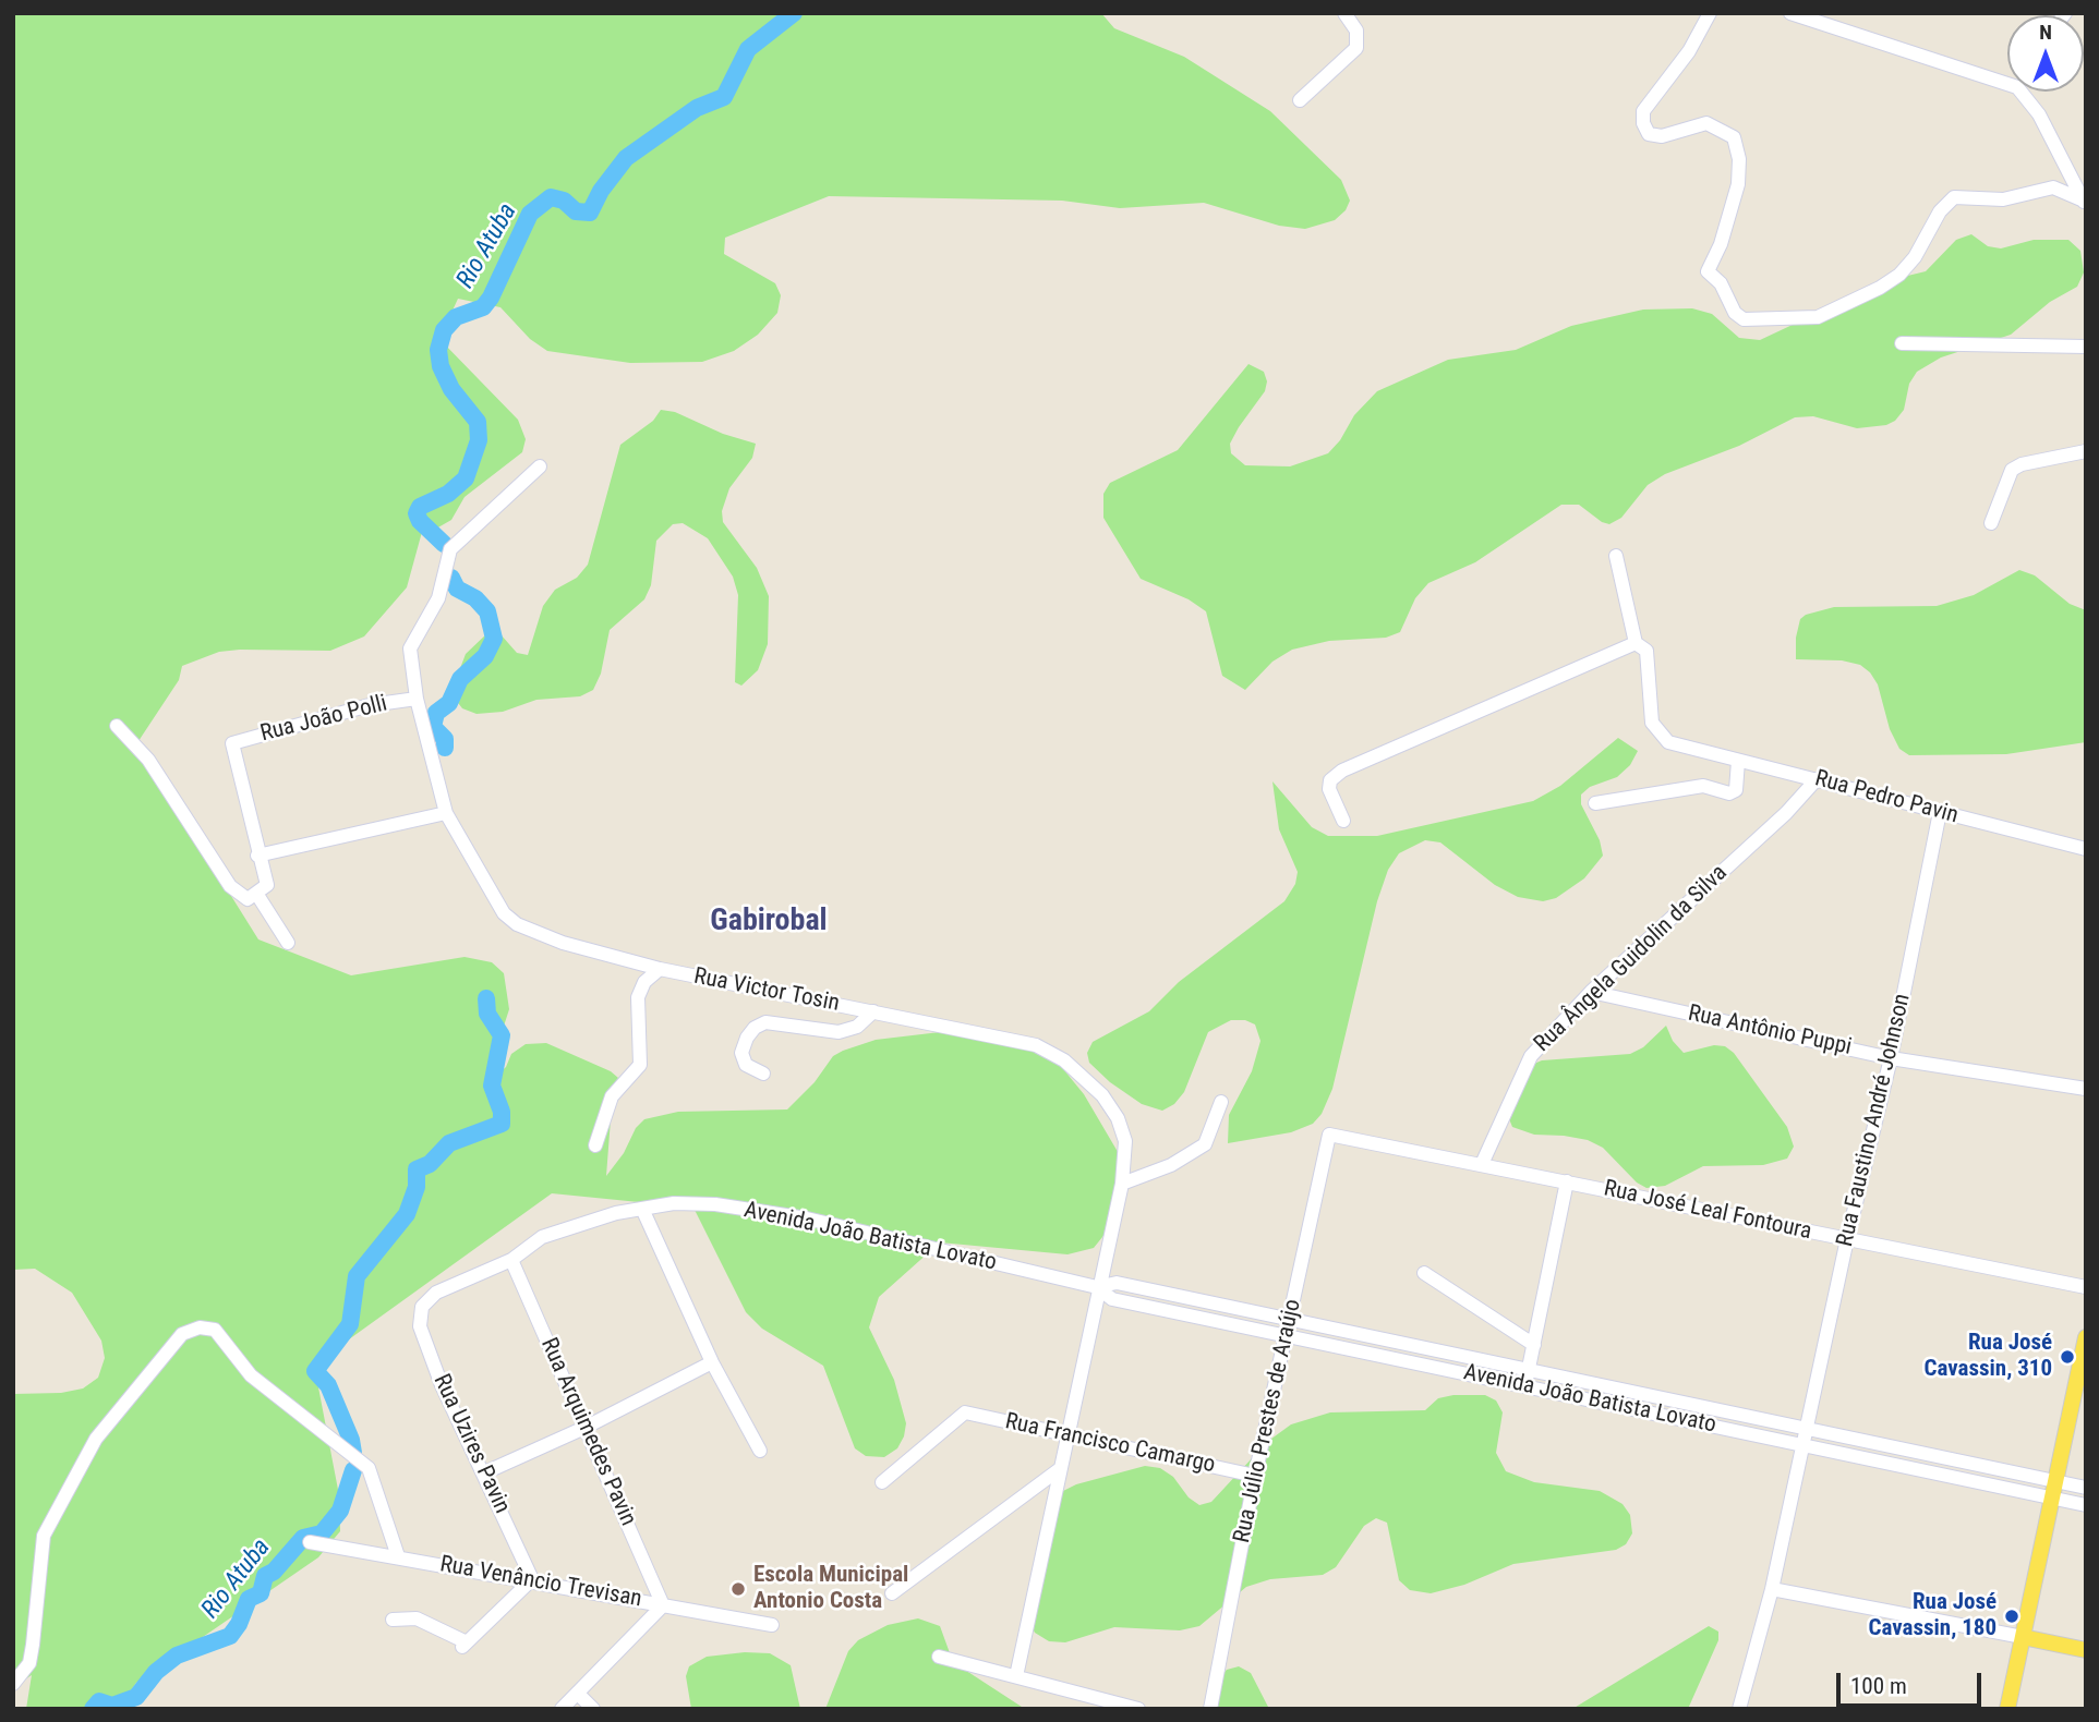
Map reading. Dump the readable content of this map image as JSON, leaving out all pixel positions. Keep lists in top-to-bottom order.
{
  "streets": {
    "street": [
      "Rua João Polli",
      "Rua Pedro Pavin",
      "Rua Ângela Guidolin da Silva",
      "Rua Victor Tosin",
      "Rua Antônio Puppi",
      "Rua Faustino André Johnson",
      "Rua José Leal Fontoura",
      "Avenida João Batista Lovato",
      "Rua Júlio Prestes de Araújo",
      "Rua Arquimedes Pavin",
      "Rua Uzires Pavin",
      "Rua Francisco Camargo",
      "Rua Venâncio Trevisan"
    ]
  },
  "crossings": [
    ["Rua João Polli", "Rua Victor Tosin"],
    ["Rua Pedro Pavin", "Rua Ângela Guidolin da Silva"],
    ["Rua Pedro Pavin", "Rua Faustino André Johnson"],
    ["Rua Ângela Guidolin da Silva", "Rua Antônio Puppi"],
    ["Rua Ângela Guidolin da Silva", "Rua José Leal Fontoura"],
    ["Rua Victor Tosin", "Avenida João Batista Lovato"],
    ["Rua Victor Tosin", "Rua Francisco Camargo"],
    ["Rua Antônio Puppi", "Rua Faustino André Johnson"],
    ["Rua Faustino André Johnson", "Rua José Leal Fontoura"],
    ["Rua Faustino André Johnson", "Avenida João Batista Lovato"],
    ["Rua José Leal Fontoura", "Rua Júlio Prestes de Araújo"],
    ["Avenida João Batista Lovato", "Rua Júlio Prestes de Araújo"],
    ["Avenida João Batista Lovato", "Rua Arquimedes Pavin"],
    ["Avenida João Batista Lovato", "Rua Uzires Pavin"],
    ["Rua Júlio Prestes de Araújo", "Rua Francisco Camargo"],
    ["Rua Arquimedes Pavin", "Rua Venâncio Trevisan"],
    ["Rua Uzires Pavin", "Rua Venâncio Trevisan"]
  ],
  "districts": ["Gabirobal"],
  "water": ["Rio Atuba"],
  "places": ["Rua José Cavassin, 310", "Escola Municipal Antonio Costa", "Rua José Cavassin, 180"],
  "scale_bar": "100 m",
  "north": "top"
}
